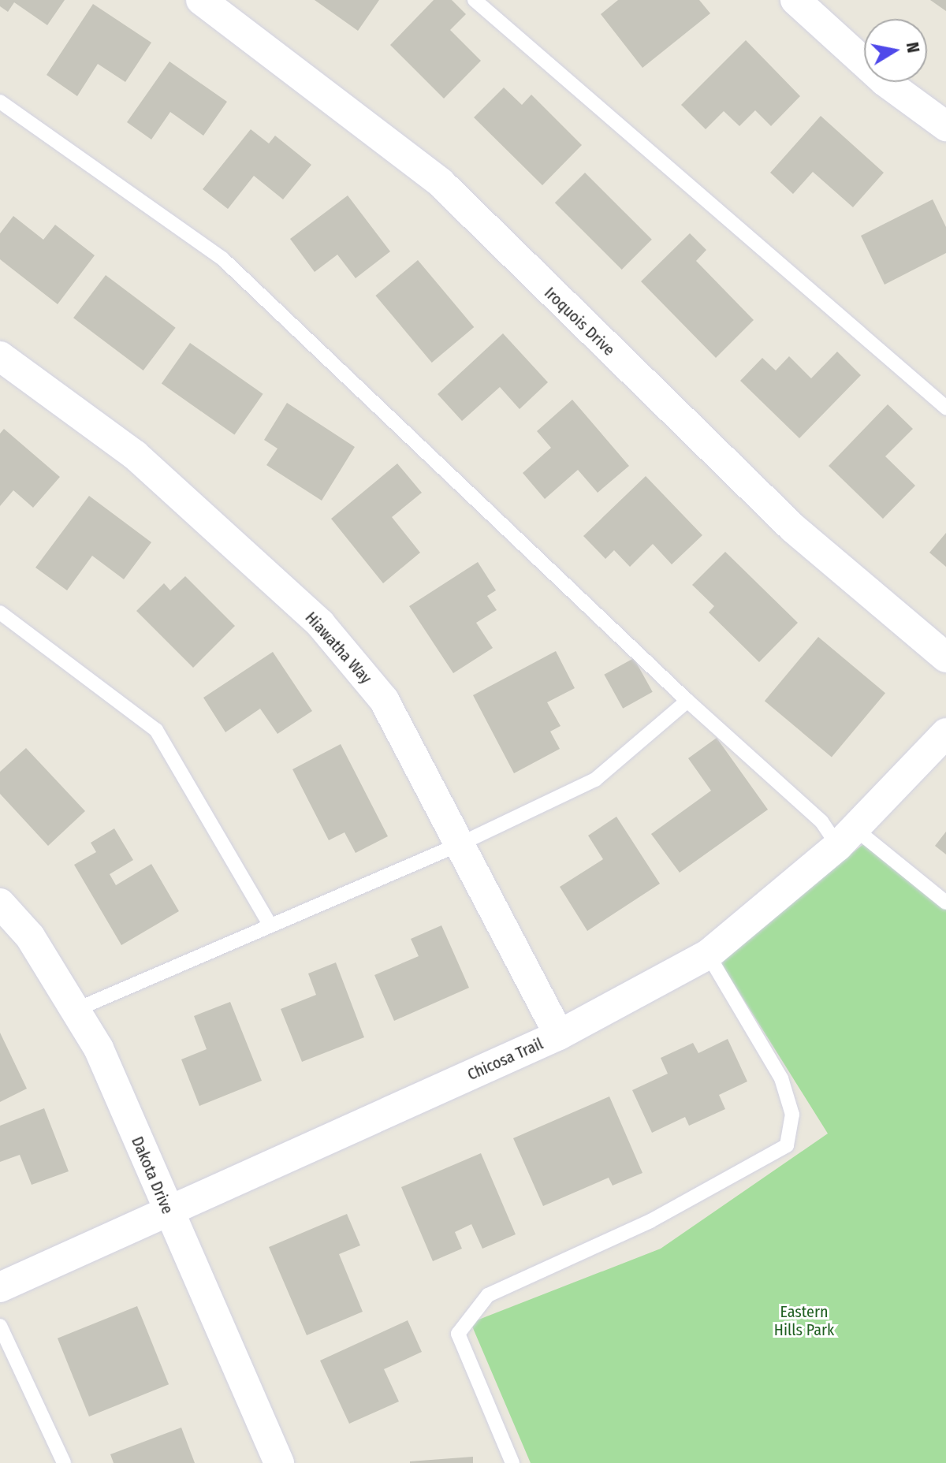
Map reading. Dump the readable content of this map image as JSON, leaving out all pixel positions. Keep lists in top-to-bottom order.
{
  "streets": {
    "street": [
      "Iroquois Drive",
      "Hiawatha Way",
      "Chicosa Trail",
      "Dakota Drive"
    ]
  },
  "crossings": [
    ["Hiawatha Way", "Chicosa Trail"],
    ["Chicosa Trail", "Dakota Drive"]
  ],
  "parks": ["Eastern Hills Park"],
  "north": "right"
}
